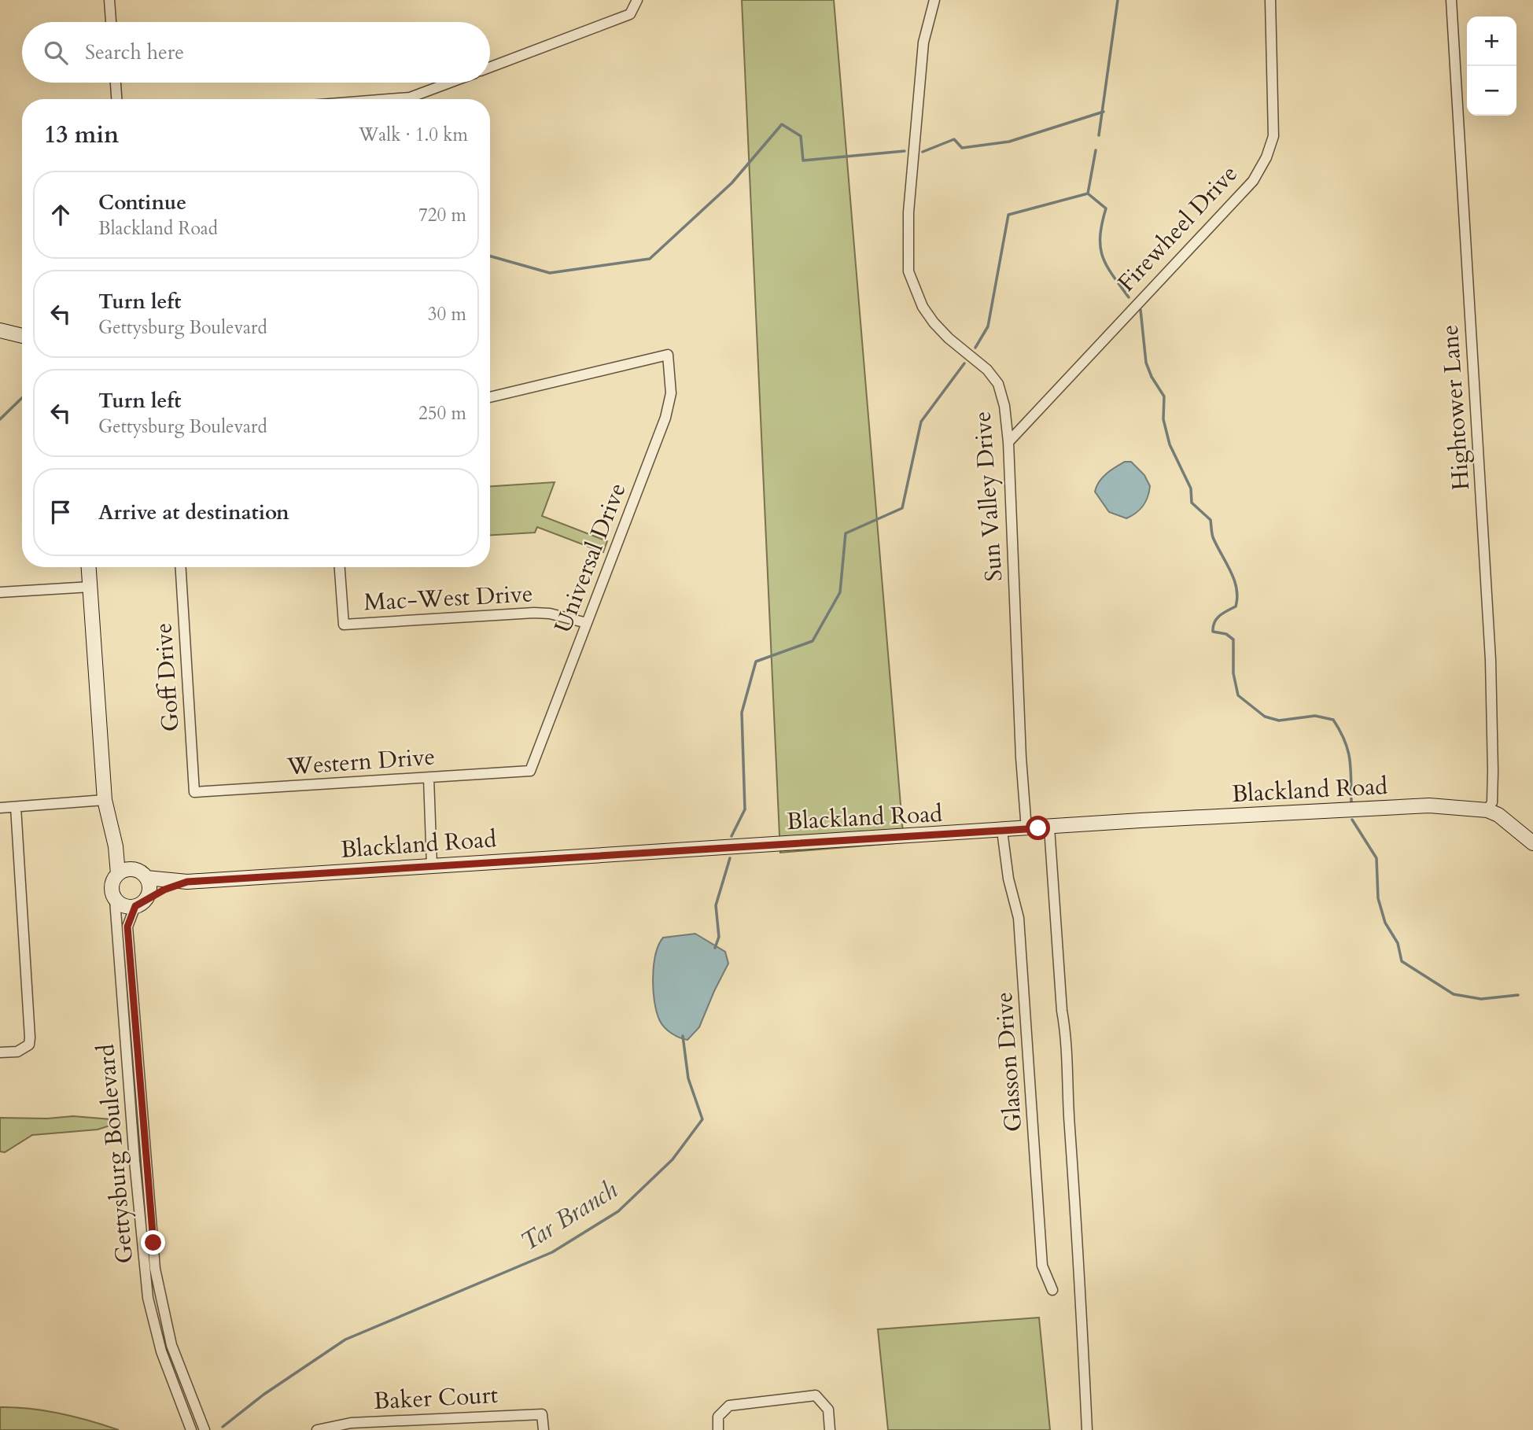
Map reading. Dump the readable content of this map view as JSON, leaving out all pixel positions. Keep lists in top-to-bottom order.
{
  "streets": {
    "street": [
      "Firewheel Drive",
      "Hightower Lane",
      "Sun Valley Drive",
      "Universal Drive",
      "Mac-West Drive",
      "Goff Drive",
      "Western Drive",
      "Blackland Road",
      "Glasson Drive",
      "Gettysburg Boulevard",
      "Baker Court"
    ]
  },
  "crossings": [
    ["Firewheel Drive", "Sun Valley Drive"],
    ["Hightower Lane", "Blackland Road"],
    ["Sun Valley Drive", "Blackland Road"],
    ["Universal Drive", "Mac-West Drive"],
    ["Universal Drive", "Western Drive"],
    ["Goff Drive", "Western Drive"],
    ["Blackland Road", "Glasson Drive"],
    ["Blackland Road", "Gettysburg Boulevard"]
  ],
  "water": ["Tar Branch"],
  "page": {
    "map_buttons": ["+", "−"],
    "search": "Search here",
    "heading": ["13 min", "Walk · 1.0 km"],
    "list": [
      ["Continue", "Blackland Road", "720 m"],
      ["Turn left", "Gettysburg Boulevard", "30 m"],
      ["Turn left", "Gettysburg Boulevard", "250 m"],
      "Arrive at destination"
    ]
  }
}
